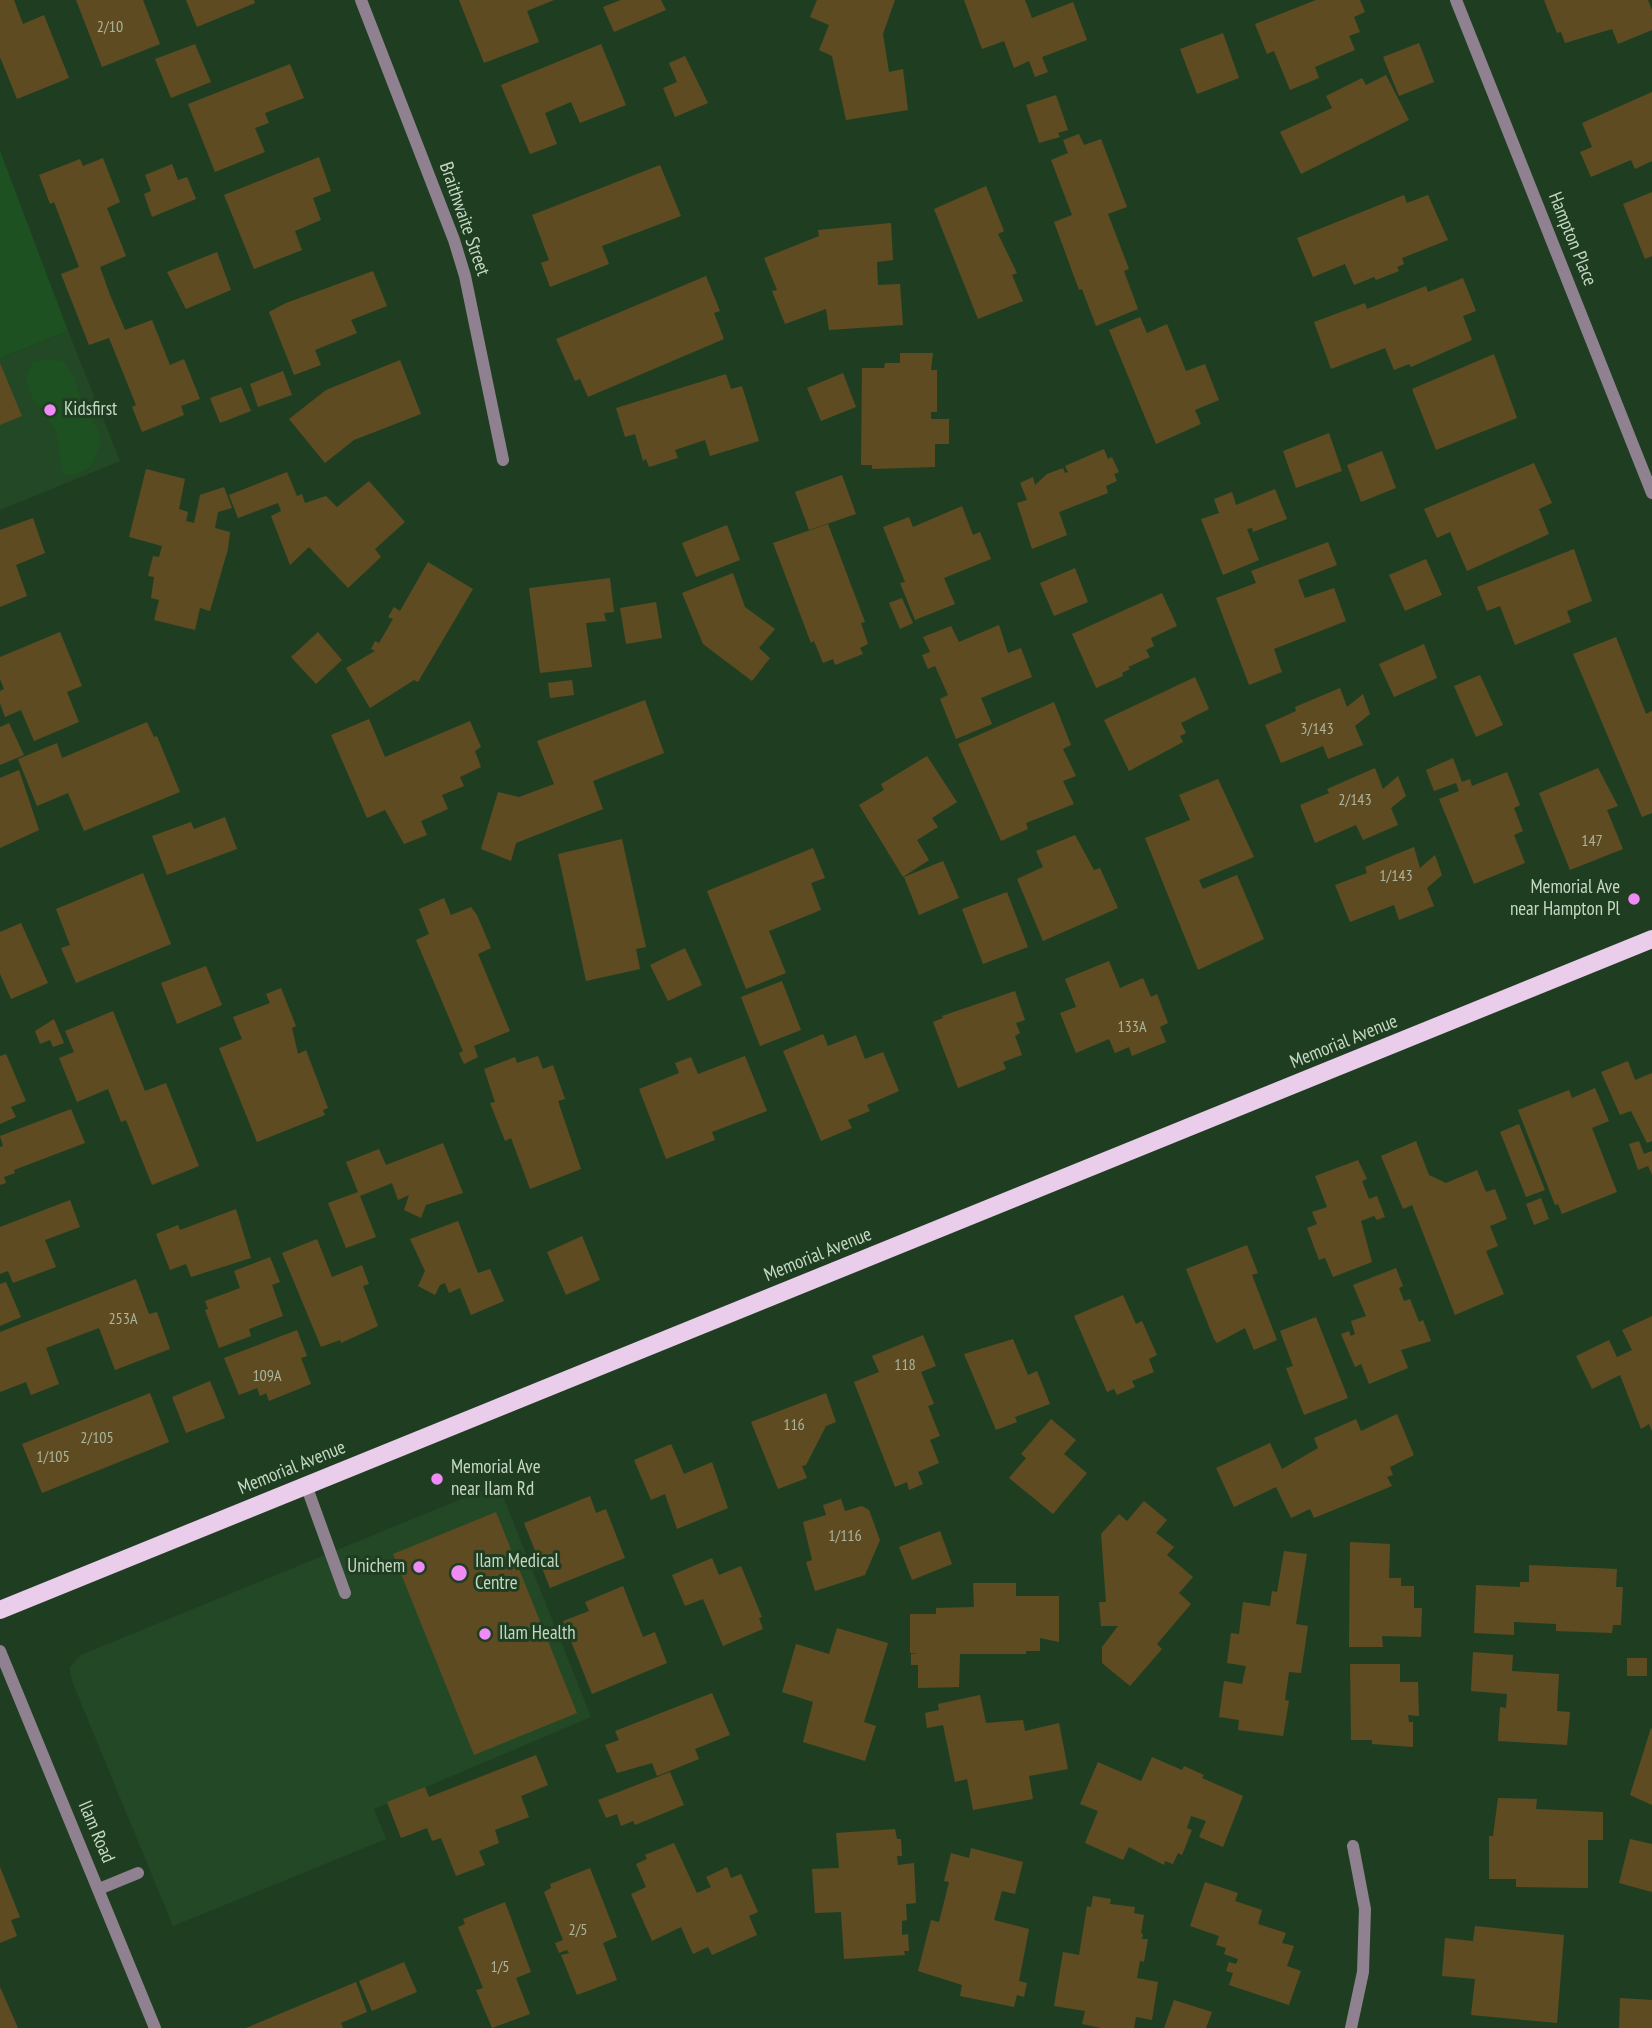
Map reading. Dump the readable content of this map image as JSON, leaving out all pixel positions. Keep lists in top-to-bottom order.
{
  "streets": {
    "main road": ["Memorial Avenue"],
    "street": ["Braithwaite Street", "Hampton Place", "Ilam Road"]
  },
  "places": [
    "Kidsfirst",
    "Memorial Ave near Hampton Pl",
    "Memorial Ave near Ilam Rd",
    "Unichem",
    "Ilam Medical Centre",
    "Ilam Health"
  ],
  "house_numbers": [
    "2/10",
    "3/143",
    "2/143",
    "147",
    "1/143",
    "133A",
    "253A",
    "118",
    "109A",
    "116",
    "2/105",
    "1/105",
    "1/116",
    "2/5",
    "1/5"
  ]
}
